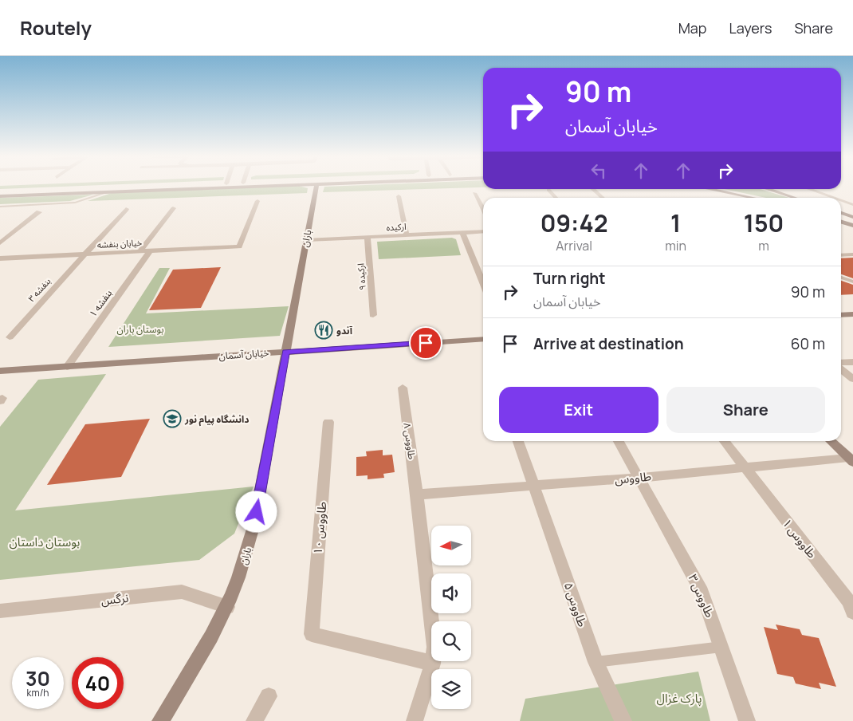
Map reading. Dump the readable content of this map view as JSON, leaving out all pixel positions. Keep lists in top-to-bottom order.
{
  "streets": {
    "main road": ["باران", "خیابان آسمان"],
    "street": [
      "ارکیده",
      "خیابان بنفشه",
      "ارکیده ۹",
      "بنفشه ۳",
      "بنفشه ۱",
      "طاووس ۸",
      "طاووس",
      "طاووس ۱۰",
      "طاووس ۱",
      "طاووس ۳",
      "نرگس",
      "طاووس ۵"
    ]
  },
  "crossings": [
    ["ارکیده", "باران"],
    ["ارکیده", "ارکیده ۹"],
    ["باران", "خیابان آسمان"],
    ["باران", "نرگس"],
    ["خیابان بنفشه", "بنفشه ۳"],
    ["خیابان بنفشه", "بنفشه ۱"],
    ["بنفشه ۱", "خیابان آسمان"],
    ["طاووس ۸", "طاووس"],
    ["طاووس ۸", "طاووس ۱۰"],
    ["طاووس", "طاووس ۱"],
    ["طاووس", "طاووس ۳"],
    ["طاووس", "طاووس ۵"]
  ],
  "parks": ["بوستان باران", "بوستان داستان", "پارک غزال"],
  "places": {
    "restaurant": ["آندو"],
    "school or university": ["دانشگاه پیام نور"]
  },
  "north": "left",
  "page": {
    "header": "Routely",
    "nav": ["Map", "Layers", "Share"],
    "turn": ["90 m", "خیابان آسمان"],
    "eta": [
      "09:42",
      "Arrival",
      "1",
      "min",
      "150",
      "m"
    ],
    "list": [
      {
        "name": "Turn right",
        "note": "خیابان آسمان",
        "value": "90 m"
      },
      {
        "name": "Arrive at destination",
        "value": "60 m"
      }
    ],
    "buttons": ["Exit", "Share"],
    "speed": "30 km/h",
    "limit": "40"
  }
}
